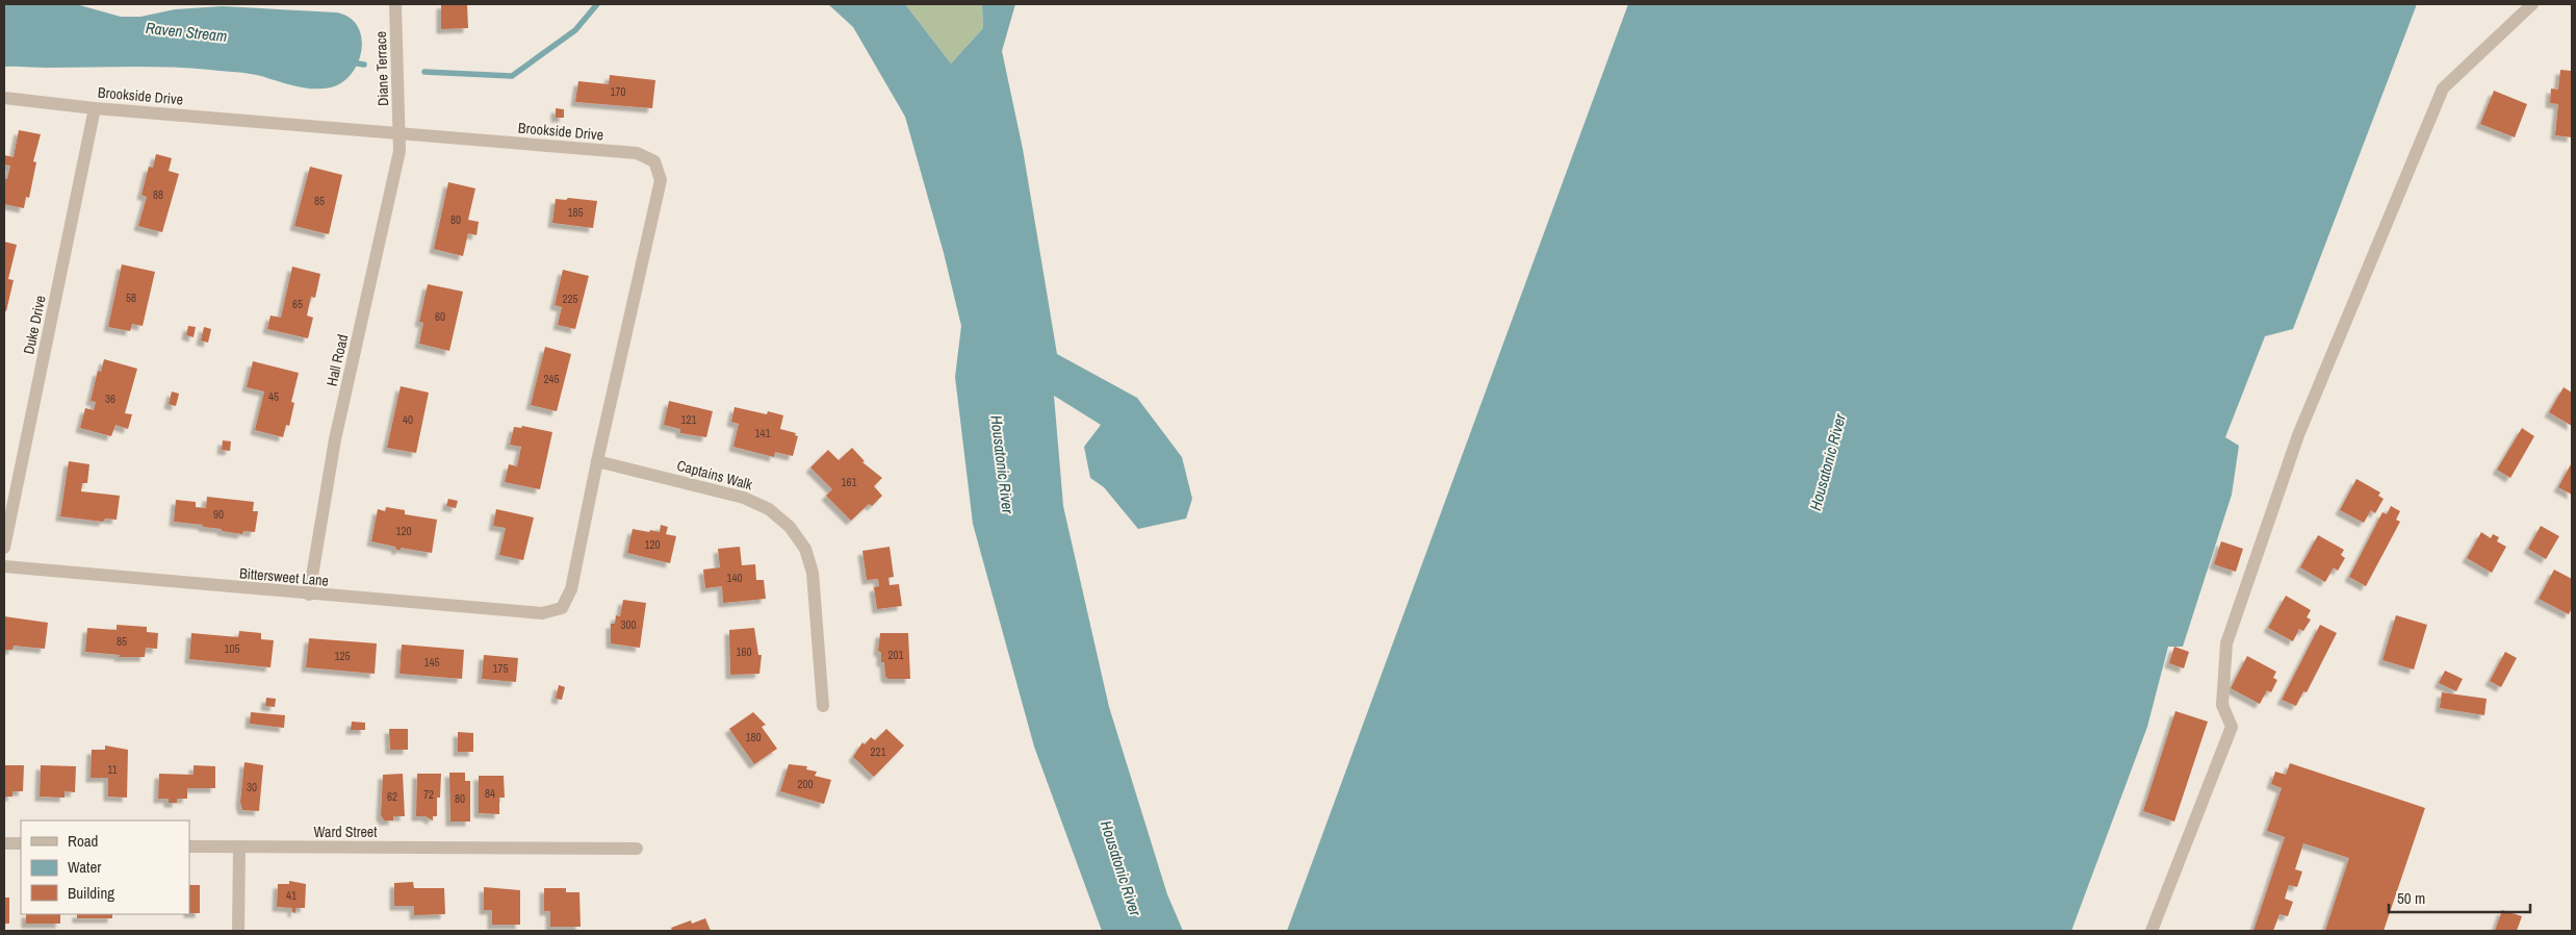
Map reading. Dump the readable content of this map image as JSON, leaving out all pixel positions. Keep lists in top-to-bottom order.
{
  "streets": {
    "street": [
      "Diane Terrace",
      "Brookside Drive",
      "Duke Drive",
      "Hall Road",
      "Captains Walk",
      "Bittersweet Lane",
      "Ward Street"
    ]
  },
  "crossings": [
    ["Diane Terrace", "Brookside Drive"],
    ["Diane Terrace", "Hall Road"],
    ["Brookside Drive", "Duke Drive"],
    ["Brookside Drive", "Hall Road"],
    ["Brookside Drive", "Captains Walk"],
    ["Brookside Drive", "Bittersweet Lane"],
    ["Hall Road", "Bittersweet Lane"]
  ],
  "water": ["Raven Stream", "Housatonic River"],
  "house_numbers": [
    "170",
    "88",
    "85",
    "185",
    "80",
    "58",
    "225",
    "65",
    "60",
    "245",
    "45",
    "36",
    "40",
    "121",
    "141",
    "161",
    "90",
    "120",
    "120",
    "140",
    "300",
    "85",
    "105",
    "160",
    "201",
    "125",
    "145",
    "175",
    "180",
    "221",
    "11",
    "200",
    "30",
    "84",
    "72",
    "62",
    "80",
    "41"
  ],
  "legend": ["Road", "Water", "Building"],
  "scale_bar": "50 m"
}
